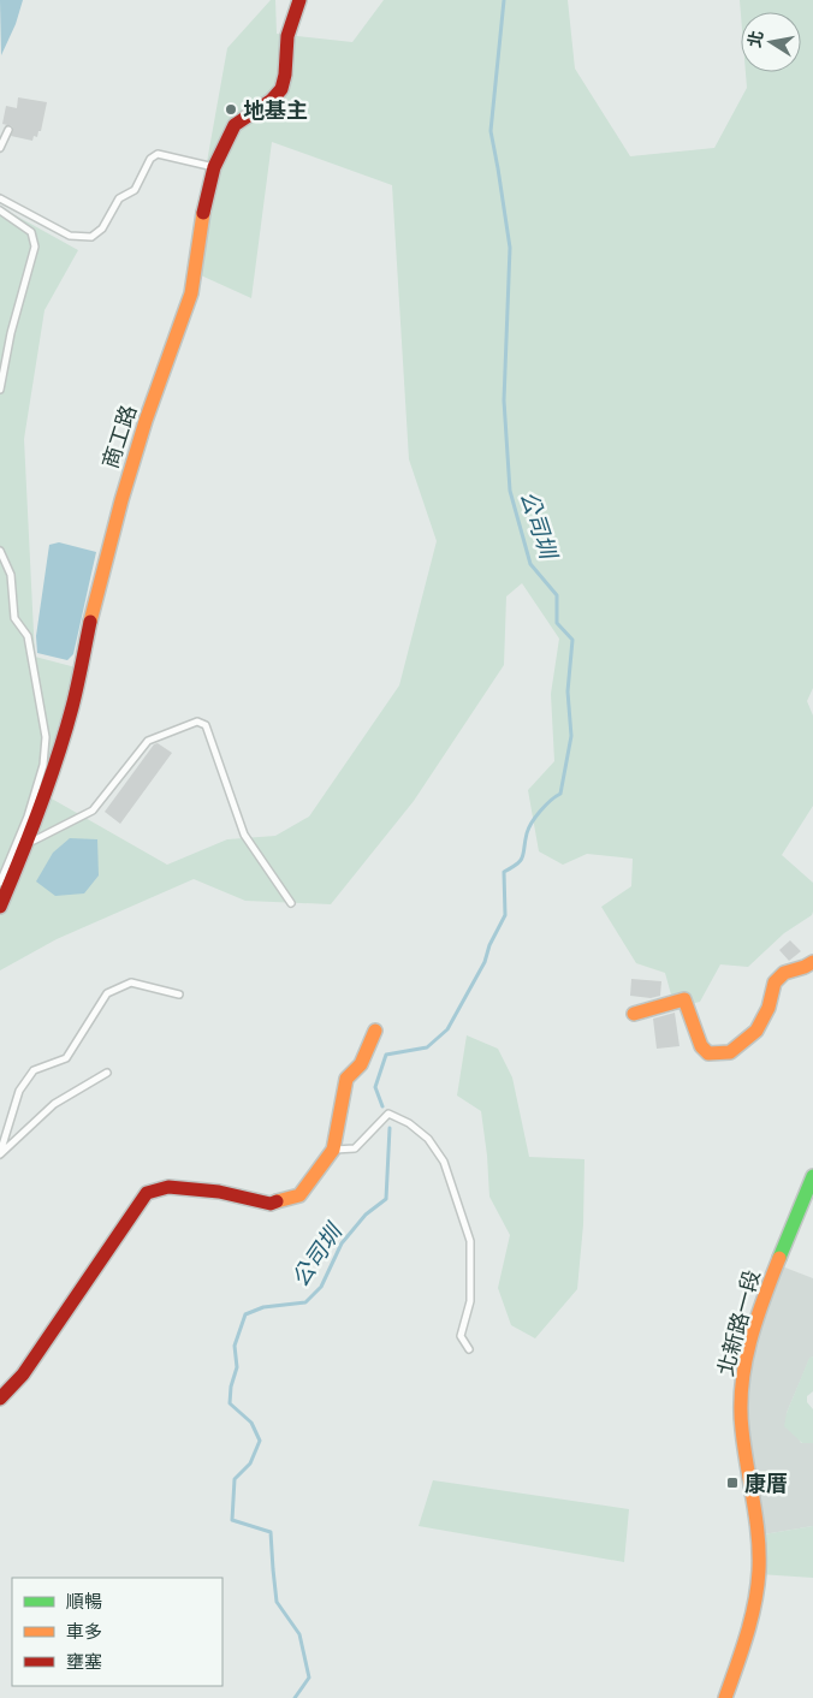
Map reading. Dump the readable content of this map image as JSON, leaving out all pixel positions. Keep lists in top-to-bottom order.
{
  "streets": {
    "street": ["商工路", "北新路一段"]
  },
  "water": ["公司圳"],
  "places": {
    "other": ["地基主"],
    "transit": ["康厝"]
  },
  "legend": ["順暢", "車多", "壅塞"],
  "north": "left"
}
